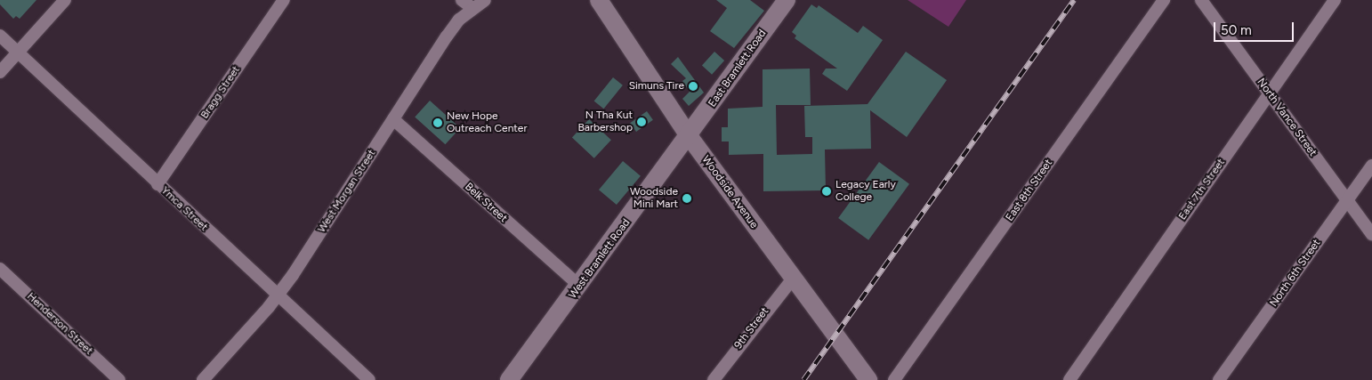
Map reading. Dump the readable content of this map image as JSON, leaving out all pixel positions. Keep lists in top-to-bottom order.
{
  "streets": {
    "street": [
      "East Bramlett Road",
      "Bragg Street",
      "North Vance Street",
      "East 7th Street",
      "East 8th Street",
      "West Morgan Street",
      "Woodside Avenue",
      "Belk Street",
      "Ymca Street",
      "West Bramlett Road",
      "North 6th Street",
      "Henderson Street",
      "9th Street"
    ]
  },
  "crossings": [
    ["East Bramlett Road", "Woodside Avenue"],
    ["East Bramlett Road", "West Bramlett Road"],
    ["Bragg Street", "Ymca Street"],
    ["North Vance Street", "East 7th Street"],
    ["North Vance Street", "North 6th Street"],
    ["West Morgan Street", "Belk Street"],
    ["West Morgan Street", "Ymca Street"],
    ["Woodside Avenue", "West Bramlett Road"],
    ["Woodside Avenue", "9th Street"],
    ["Belk Street", "West Bramlett Road"]
  ],
  "places": [
    "Simuns Tire",
    "N Tha Kut Barbershop",
    "New Hope Outreach Center",
    "Legacy Early College",
    "Woodside Mini Mart"
  ],
  "scale_bar": "50 m"
}
